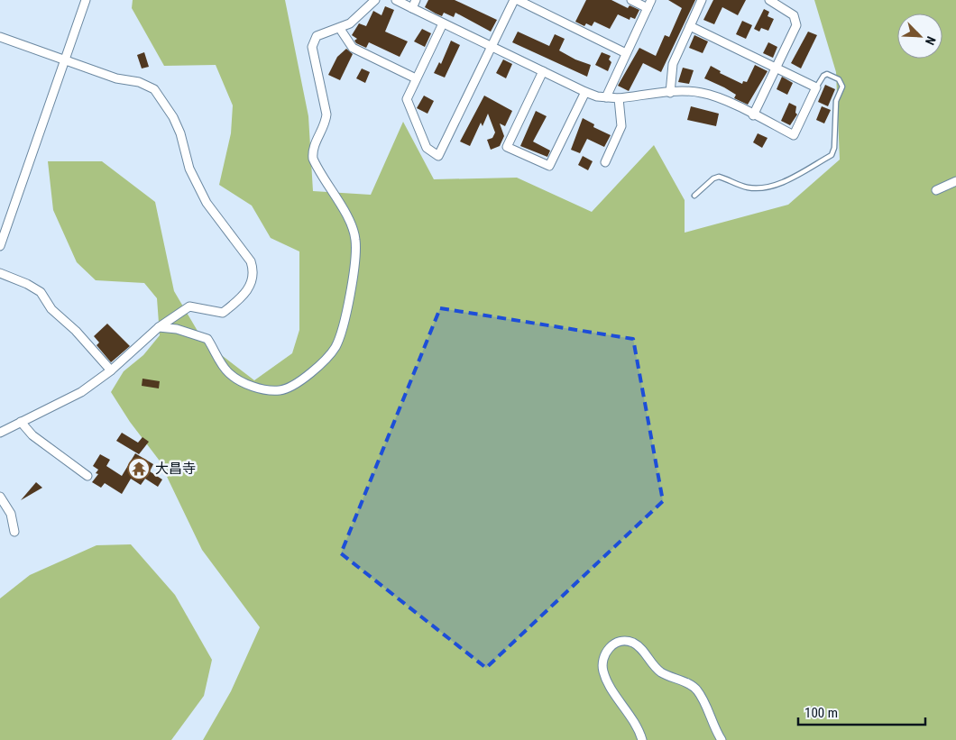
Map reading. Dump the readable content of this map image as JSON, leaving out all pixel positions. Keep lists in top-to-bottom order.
{
  "places": {
    "temple": ["大昌寺"]
  },
  "scale_bar": "100 m",
  "north": "bottom right"
}
